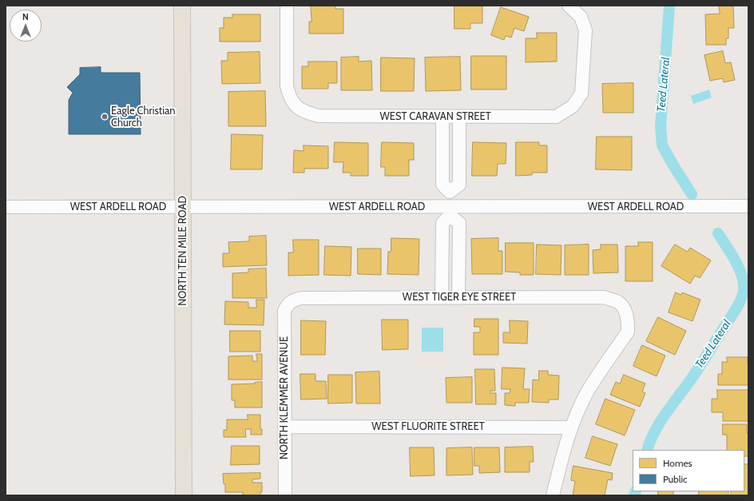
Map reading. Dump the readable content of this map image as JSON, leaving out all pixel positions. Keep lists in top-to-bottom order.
{
  "streets": {
    "main road": ["NORTH TEN MILE ROAD"],
    "street": [
      "WEST CARAVAN STREET",
      "WEST ARDELL ROAD",
      "WEST TIGER EYE STREET",
      "NORTH KLEMMER AVENUE",
      "WEST FLUORITE STREET"
    ]
  },
  "crossings": [
    ["WEST ARDELL ROAD", "NORTH TEN MILE ROAD"],
    ["WEST TIGER EYE STREET", "NORTH KLEMMER AVENUE"],
    ["WEST TIGER EYE STREET", "WEST FLUORITE STREET"],
    ["NORTH KLEMMER AVENUE", "WEST FLUORITE STREET"]
  ],
  "water": ["Teed Lateral"],
  "places": ["Eagle Christian Church"],
  "legend": ["Homes", "Public"],
  "north": "top"
}
